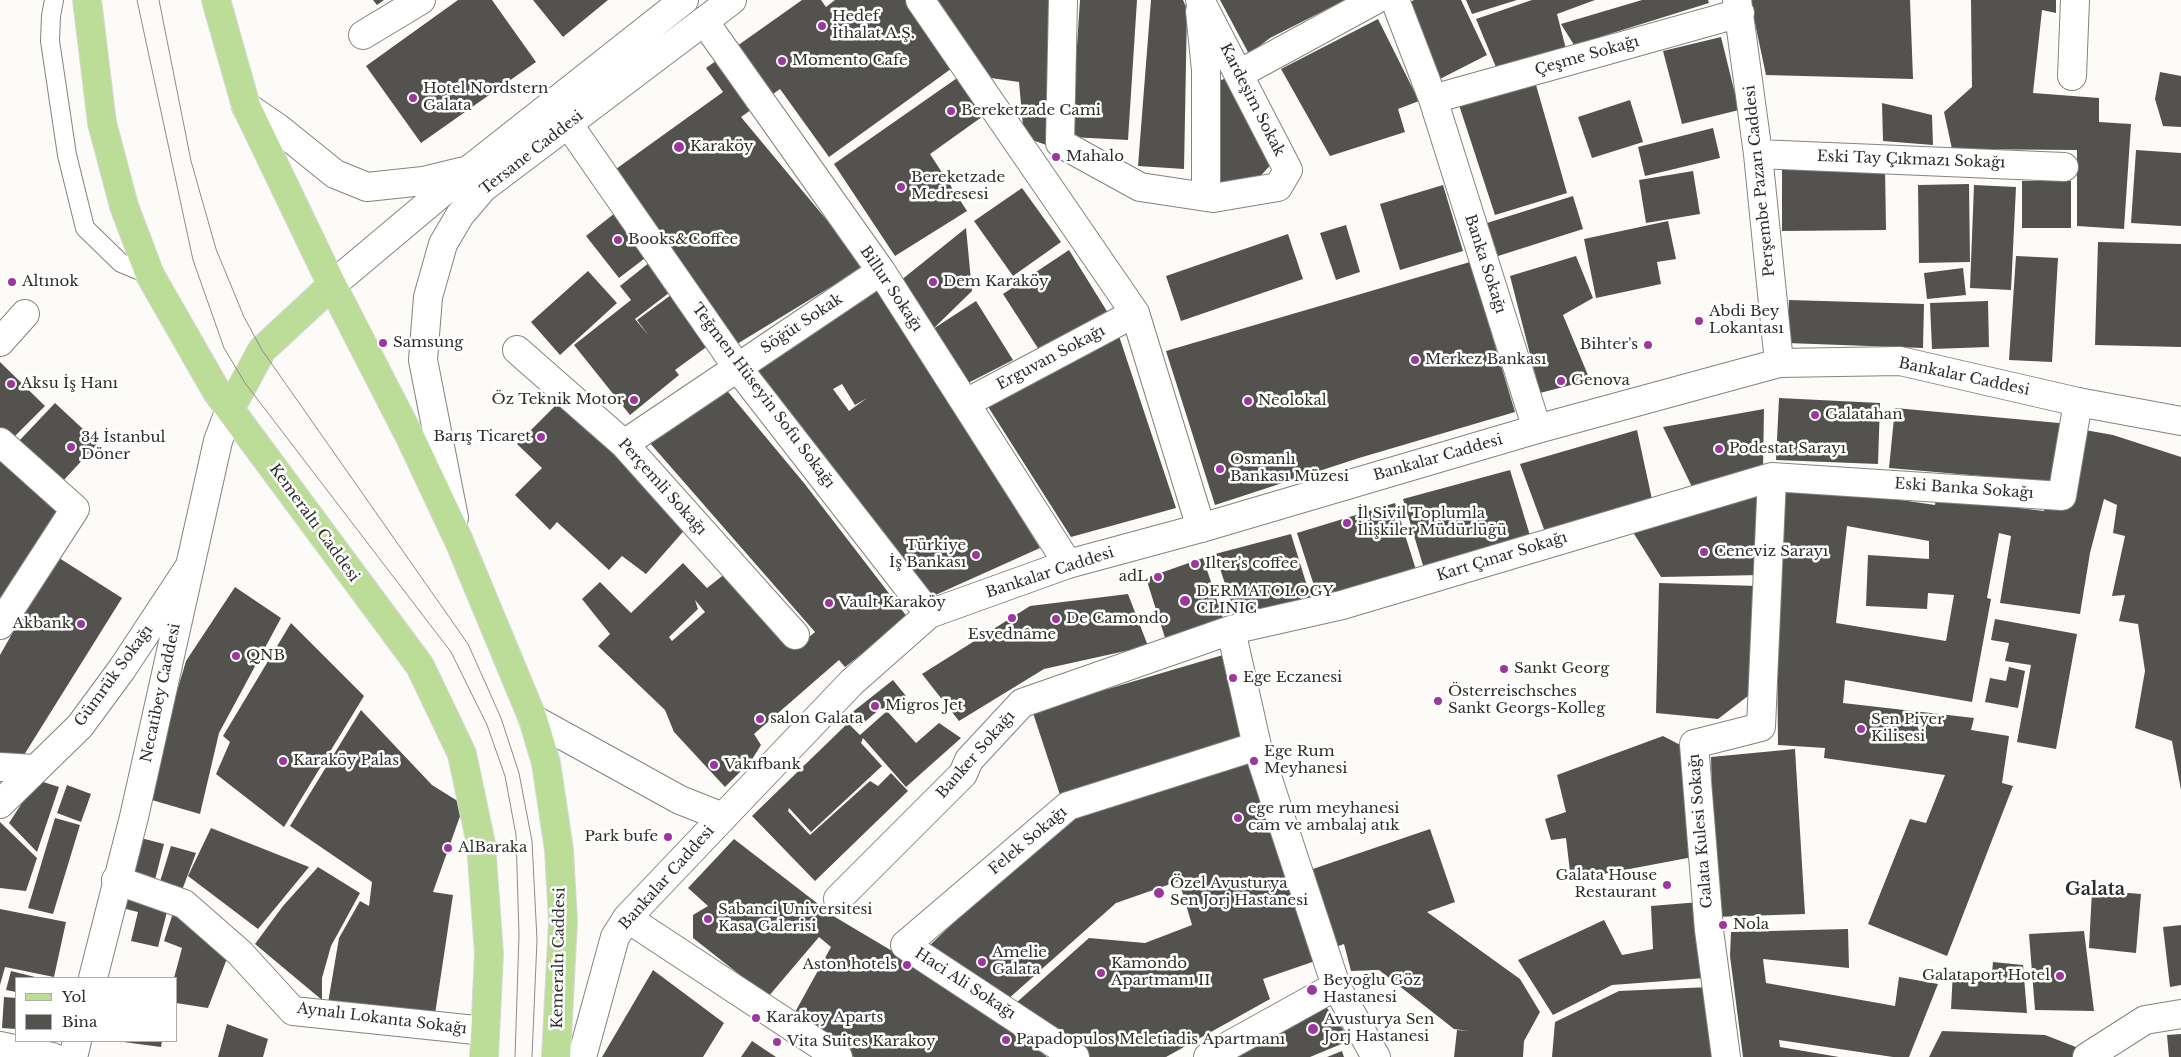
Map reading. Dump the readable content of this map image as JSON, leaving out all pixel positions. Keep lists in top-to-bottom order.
{
  "streets": {
    "main road": ["Kemeraltı Caddesi"],
    "street": [
      "Çeşme Sokağı",
      "Kardeşim Sokak",
      "Tersane Caddesi",
      "Eski Tay Çıkmazı Sokağı",
      "Perşembe Pazarı Caddesi",
      "Banka Sokağı",
      "Billur Sokağı",
      "Söğüt Sokak",
      "Erguvan Sokağı",
      "Bankalar Caddesi",
      "Teğmen Hüseyin Sofu Sokağı",
      "Perçemli Sokağı",
      "Eski Banka Sokağı",
      "Kart Çınar Sokağı",
      "Gümrük Sokağı",
      "Necatibey Caddesi",
      "Banker Sokağı",
      "Galata Kulesi Sokağı",
      "Felek Sokağı",
      "Haci Ali Sokağı",
      "Aynalı Lokanta Sokağı"
    ]
  },
  "crossings": [
    ["Çeşme Sokağı", "Perşembe Pazarı Caddesi"],
    ["Çeşme Sokağı", "Banka Sokağı"],
    ["Tersane Caddesi", "Billur Sokağı"],
    ["Tersane Caddesi", "Teğmen Hüseyin Sofu Sokağı"],
    ["Tersane Caddesi", "Kemeraltı Caddesi"],
    ["Eski Tay Çıkmazı Sokağı", "Perşembe Pazarı Caddesi"],
    ["Perşembe Pazarı Caddesi", "Bankalar Caddesi"],
    ["Banka Sokağı", "Bankalar Caddesi"],
    ["Billur Sokağı", "Söğüt Sokak"],
    ["Billur Sokağı", "Erguvan Sokağı"],
    ["Billur Sokağı", "Bankalar Caddesi"],
    ["Söğüt Sokak", "Teğmen Hüseyin Sofu Sokağı"],
    ["Söğüt Sokak", "Perçemli Sokağı"],
    ["Bankalar Caddesi", "Teğmen Hüseyin Sofu Sokağı"],
    ["Bankalar Caddesi", "Eski Banka Sokağı"],
    ["Bankalar Caddesi", "Kemeraltı Caddesi"],
    ["Eski Banka Sokağı", "Kart Çınar Sokağı"],
    ["Eski Banka Sokağı", "Galata Kulesi Sokağı"],
    ["Kemeraltı Caddesi", "Necatibey Caddesi"],
    ["Kemeraltı Caddesi", "Aynalı Lokanta Sokağı"],
    ["Kart Çınar Sokağı", "Banker Sokağı"],
    ["Kart Çınar Sokağı", "Galata Kulesi Sokağı"],
    ["Gümrük Sokağı", "Necatibey Caddesi"],
    ["Necatibey Caddesi", "Aynalı Lokanta Sokağı"],
    ["Felek Sokağı", "Haci Ali Sokağı"]
  ],
  "districts": ["Galata"],
  "places": [
    "Hedef İthalat A.Ş.",
    "Momento Cafe",
    "Hotel Nordstern Galata",
    "Bereketzade Cami",
    "Karaköy",
    "Mahalo",
    "Bereketzade Medresesi",
    "Books&Coffee",
    "Altınok",
    "Dem Karaköy",
    "Abdi Bey Lokantası",
    "Samsung",
    "Bihter's",
    "Merkez Bankası",
    "Genova",
    "Aksu İş Hanı",
    "Öz Teknik Motor",
    "Neolokal",
    "Galatahan",
    "Barış Ticaret",
    "34 İstanbul Döner",
    "Podestat Sarayı",
    "Osmanlı Bankası Müzesi",
    "İl Sivil Toplumla İlişkiler Müdürlüğü",
    "Ceneviz Sarayı",
    "Türkiye İş Bankası",
    "Ilter’s coffee",
    "adL",
    "DERMATOLOGY CLINIC",
    "Vault Karaköy",
    "Esvednâme",
    "De Camondo",
    "Akbank",
    "QNB",
    "Sankt Georg",
    "Ege Eczanesi",
    "Österreischsches Sankt Georgs-Kolleg",
    "Migros Jet",
    "salon Galata",
    "Sen Piyer Kilisesi",
    "Karaköy Palas",
    "Ege Rum Meyhanesi",
    "Vakıfbank",
    "ege rum meyhanesi cam ve ambalaj atık",
    "Park bufe",
    "AlBaraka",
    "Galata House Restaurant",
    "Özel Avusturya Sen Jorj Hastanesi",
    "Sabanci Universitesi Kasa Galerisi",
    "Nola",
    "Amelie Galata",
    "Aston hotels",
    "Kamondo Apartmanı II",
    "Galataport Hotel",
    "Beyoğlu Göz Hastanesi",
    "Karakoy Aparts",
    "Avusturya Sen Jorj Hastanesi",
    "Papadopulos Meletiadis Apartmanı",
    "Vita Suites Karakoy"
  ],
  "legend": ["Yol", "Bina"]
}
